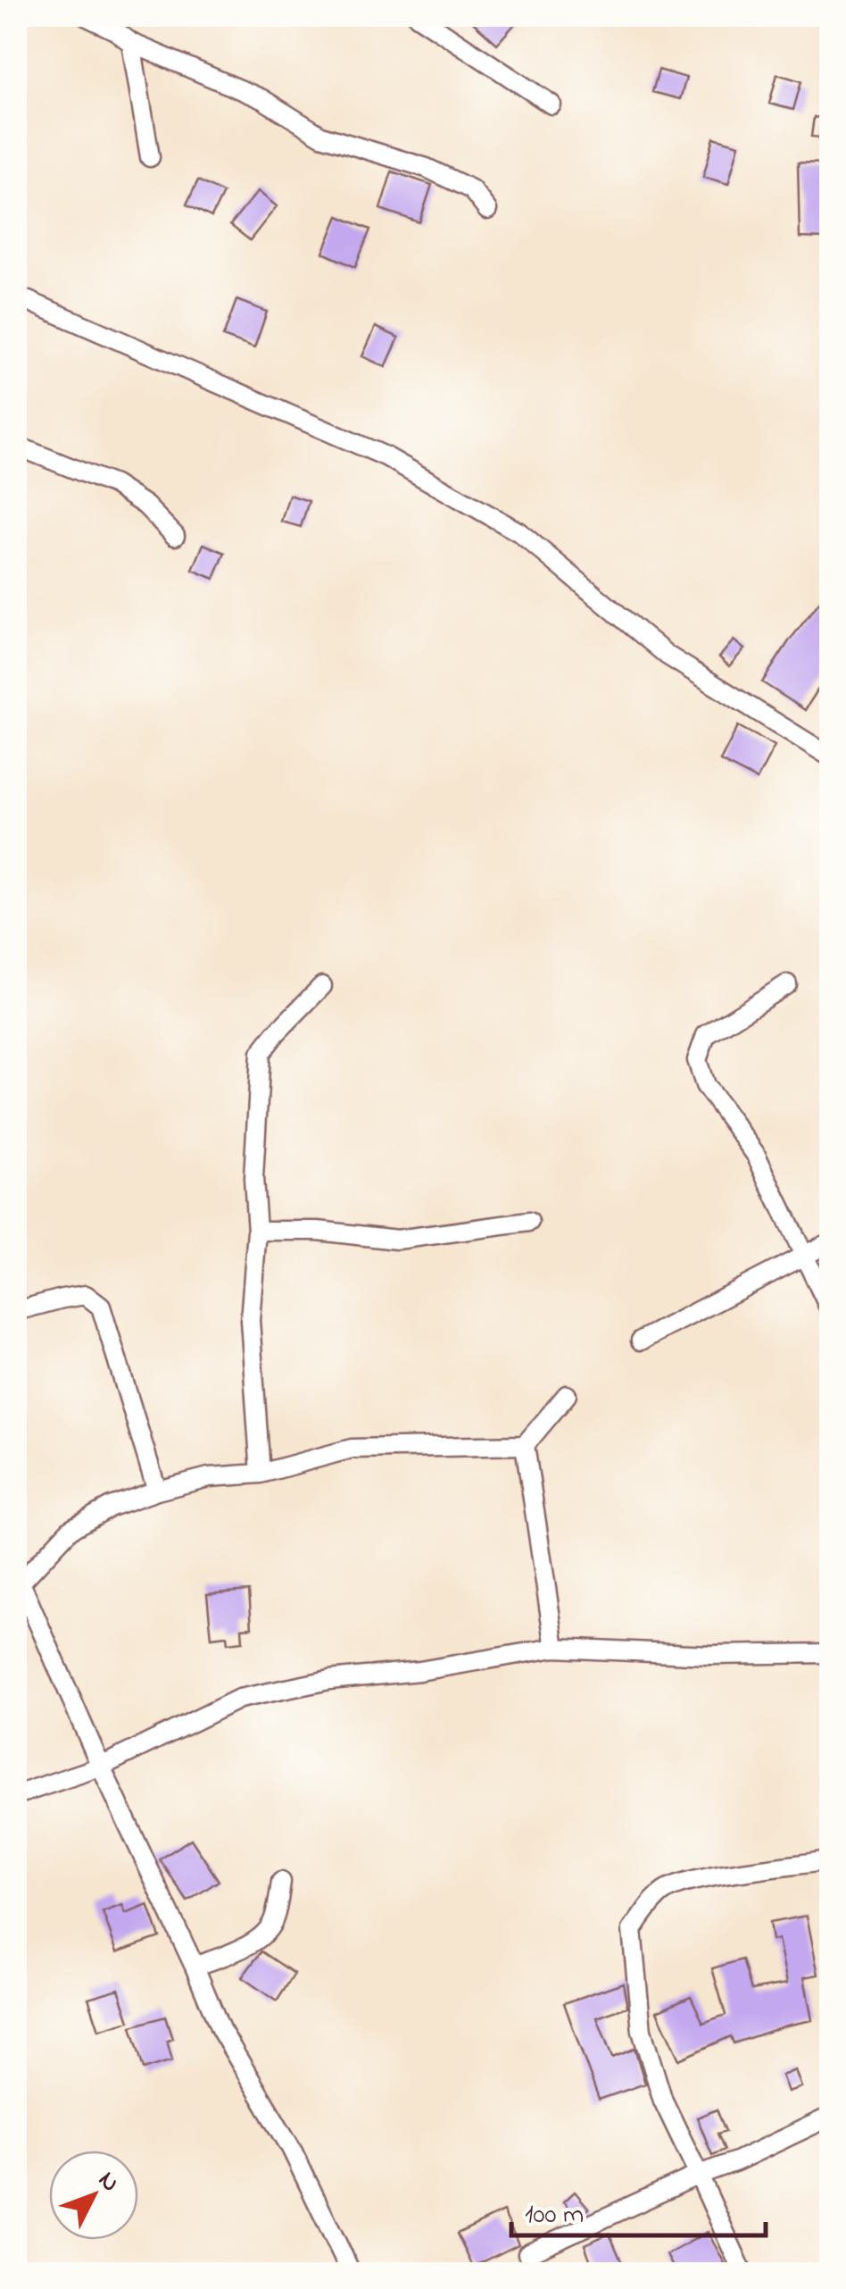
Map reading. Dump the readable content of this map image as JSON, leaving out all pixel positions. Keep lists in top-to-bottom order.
{
  "scale_bar": "100 m",
  "north": "top right"
}
